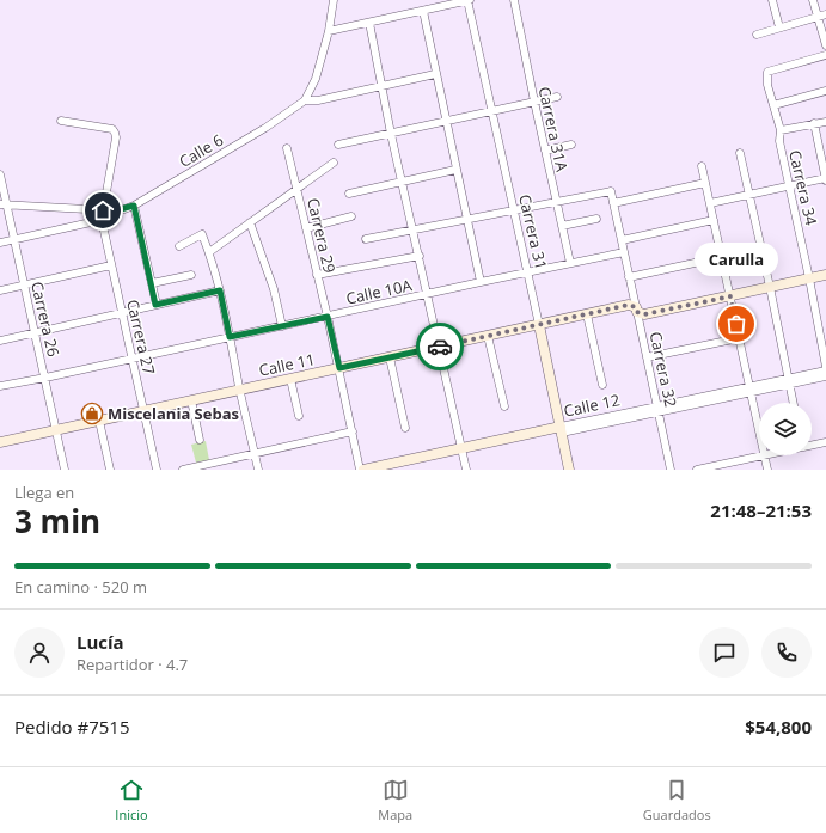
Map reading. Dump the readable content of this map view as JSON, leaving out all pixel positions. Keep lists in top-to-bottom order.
{
  "streets": {
    "street": [
      "Carrera 31A",
      "Calle 6",
      "Carrera 34",
      "Carrera 31",
      "Carrera 29",
      "Calle 10A",
      "Carrera 26",
      "Carrera 27",
      "Calle 11",
      "Carrera 32",
      "Calle 12"
    ]
  },
  "crossings": [
    ["Carrera 31A", "Calle 10A"],
    ["Carrera 31A", "Carrera 32"],
    ["Calle 6", "Carrera 26"],
    ["Calle 6", "Carrera 27"],
    ["Carrera 34", "Calle 11"],
    ["Carrera 34", "Calle 12"],
    ["Carrera 31", "Calle 10A"],
    ["Carrera 31", "Calle 11"],
    ["Carrera 31", "Calle 12"],
    ["Carrera 29", "Calle 10A"],
    ["Carrera 29", "Calle 11"],
    ["Carrera 29", "Calle 12"],
    ["Calle 10A", "Carrera 26"],
    ["Calle 10A", "Carrera 27"],
    ["Calle 10A", "Carrera 32"],
    ["Carrera 26", "Calle 11"],
    ["Carrera 27", "Calle 11"],
    ["Calle 11", "Carrera 32"],
    ["Carrera 32", "Calle 12"]
  ],
  "places": {
    "other": ["Carulla"],
    "shop": ["Miscelania Sebas"]
  },
  "page": {
    "bubble": "Carulla",
    "heading": ["3 min", "Llega en", "21:48–21:53"],
    "panel": [
      "Lucía",
      "Repartidor · 4.7",
      "Pedido #7515",
      "$54,800"
    ],
    "bar": "En camino · 520 m",
    "tabs": ["Inicio", "Mapa", "Guardados"]
  }
}
